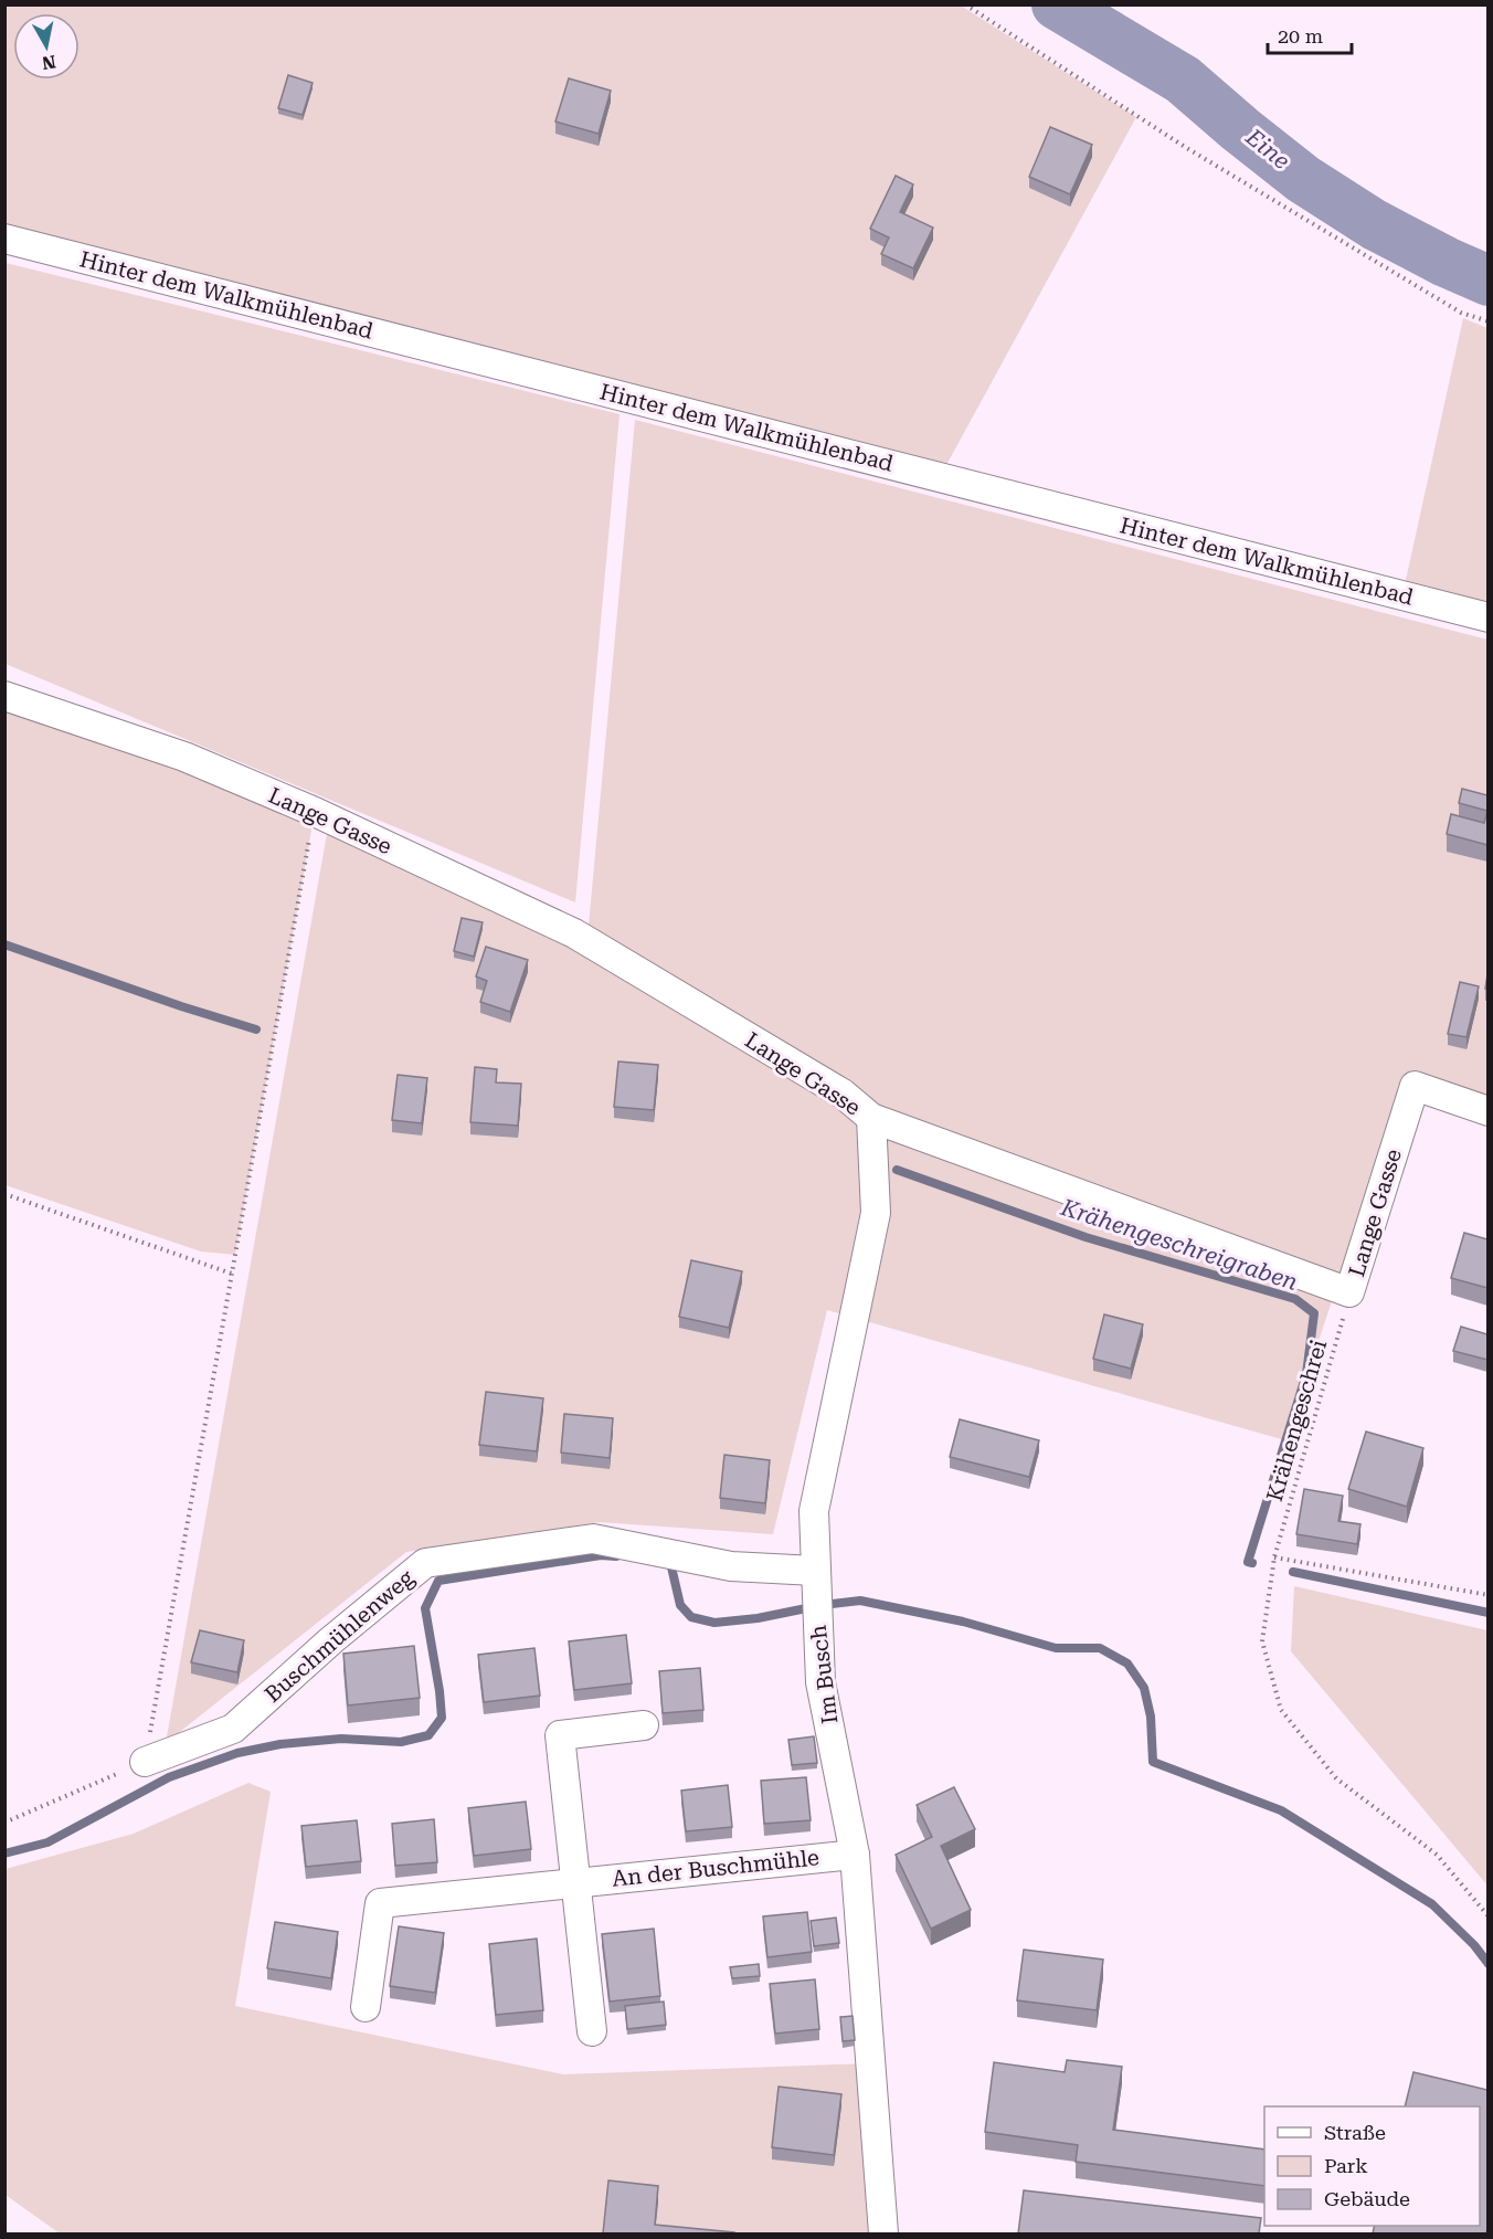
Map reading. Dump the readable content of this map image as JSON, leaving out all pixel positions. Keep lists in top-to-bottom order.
{
  "streets": {
    "street": [
      "Hinter dem Walkmühlenbad",
      "Lange Gasse",
      "Buschmühlenweg",
      "Im Busch",
      "An der Buschmühle"
    ],
    "path": ["Krähengeschrei"]
  },
  "crossings": [
    ["Lange Gasse", "Krähengeschrei"],
    ["Lange Gasse", "Im Busch"],
    ["Buschmühlenweg", "Im Busch"],
    ["Im Busch", "An der Buschmühle"]
  ],
  "water": ["Eine", "Krähengeschreigraben"],
  "legend": ["Straße", "Park", "Gebäude"],
  "scale_bar": "20 m",
  "north": "bottom"
}
